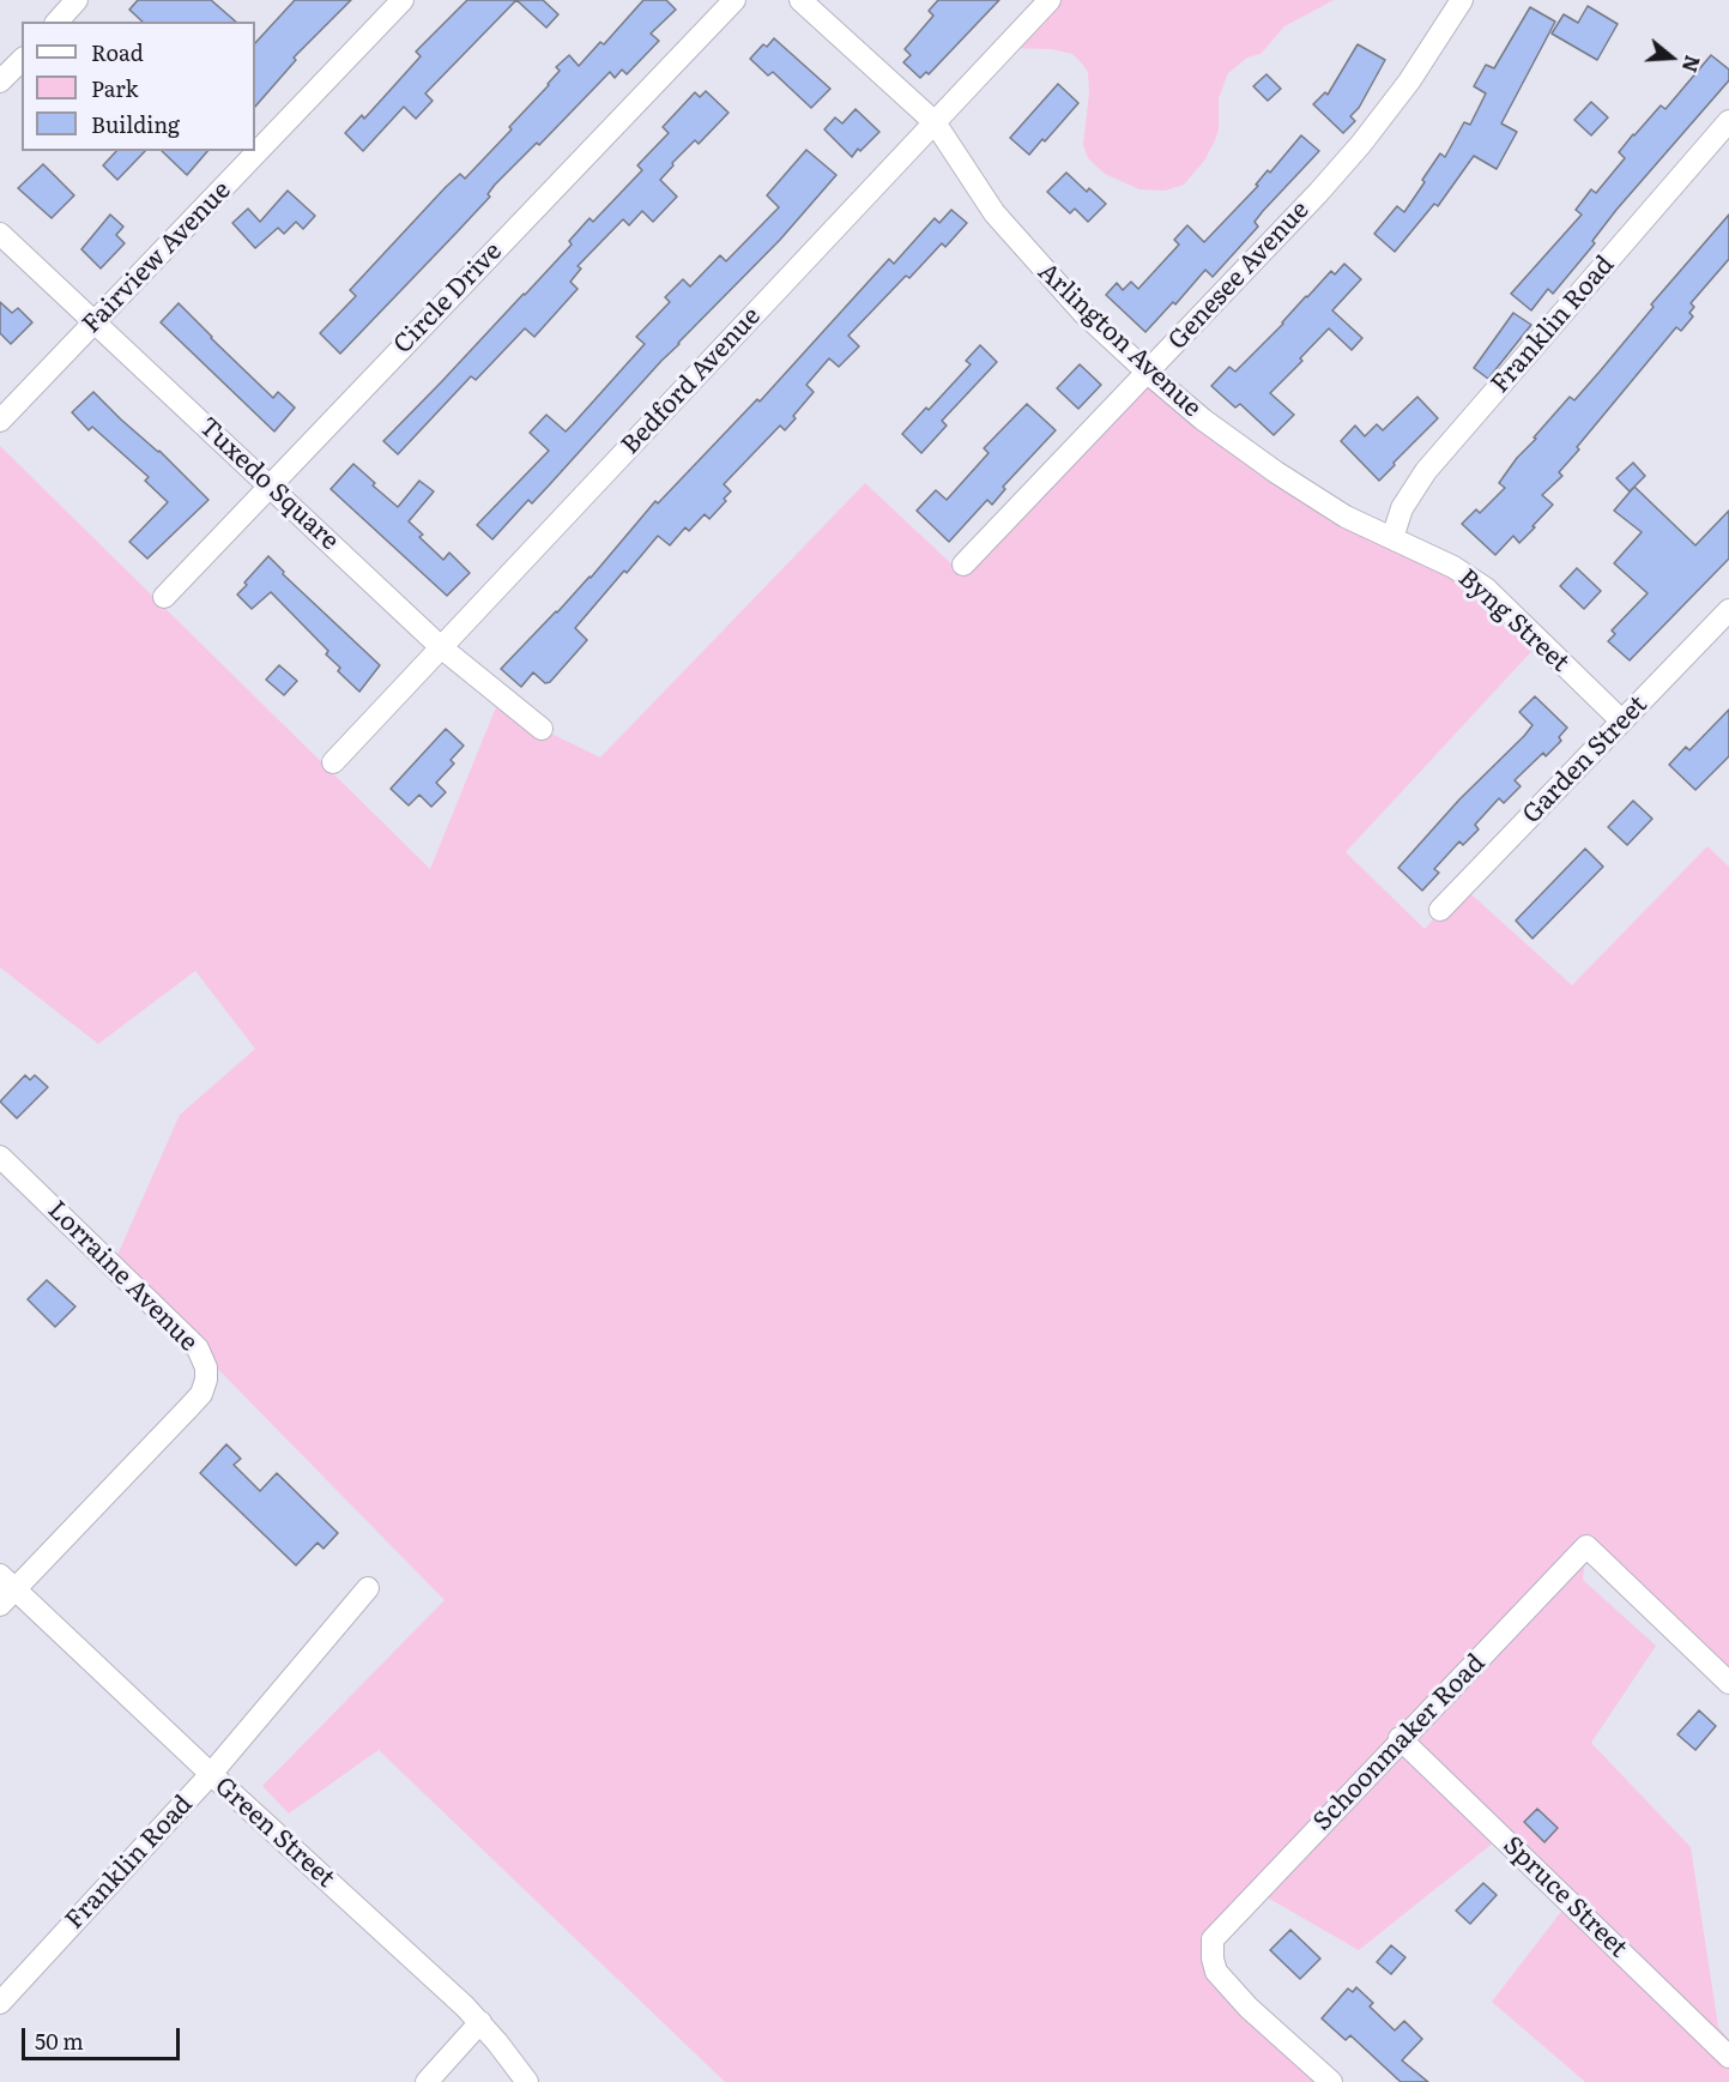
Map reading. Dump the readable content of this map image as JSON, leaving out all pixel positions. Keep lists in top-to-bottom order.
{
  "streets": {
    "street": [
      "Fairview Avenue",
      "Genesee Avenue",
      "Circle Drive",
      "Franklin Road",
      "Arlington Avenue",
      "Bedford Avenue",
      "Tuxedo Square",
      "Byng Street",
      "Garden Street",
      "Lorraine Avenue",
      "Schoonmaker Road",
      "Green Street",
      "Spruce Street"
    ]
  },
  "crossings": [
    ["Fairview Avenue", "Tuxedo Square"],
    ["Genesee Avenue", "Arlington Avenue"],
    ["Circle Drive", "Tuxedo Square"],
    ["Franklin Road", "Arlington Avenue"],
    ["Franklin Road", "Byng Street"],
    ["Franklin Road", "Green Street"],
    ["Arlington Avenue", "Bedford Avenue"],
    ["Arlington Avenue", "Byng Street"],
    ["Bedford Avenue", "Tuxedo Square"],
    ["Byng Street", "Garden Street"],
    ["Lorraine Avenue", "Green Street"],
    ["Schoonmaker Road", "Spruce Street"]
  ],
  "legend": ["Road", "Park", "Building"],
  "scale_bar": "50 m",
  "north": "right"
}
